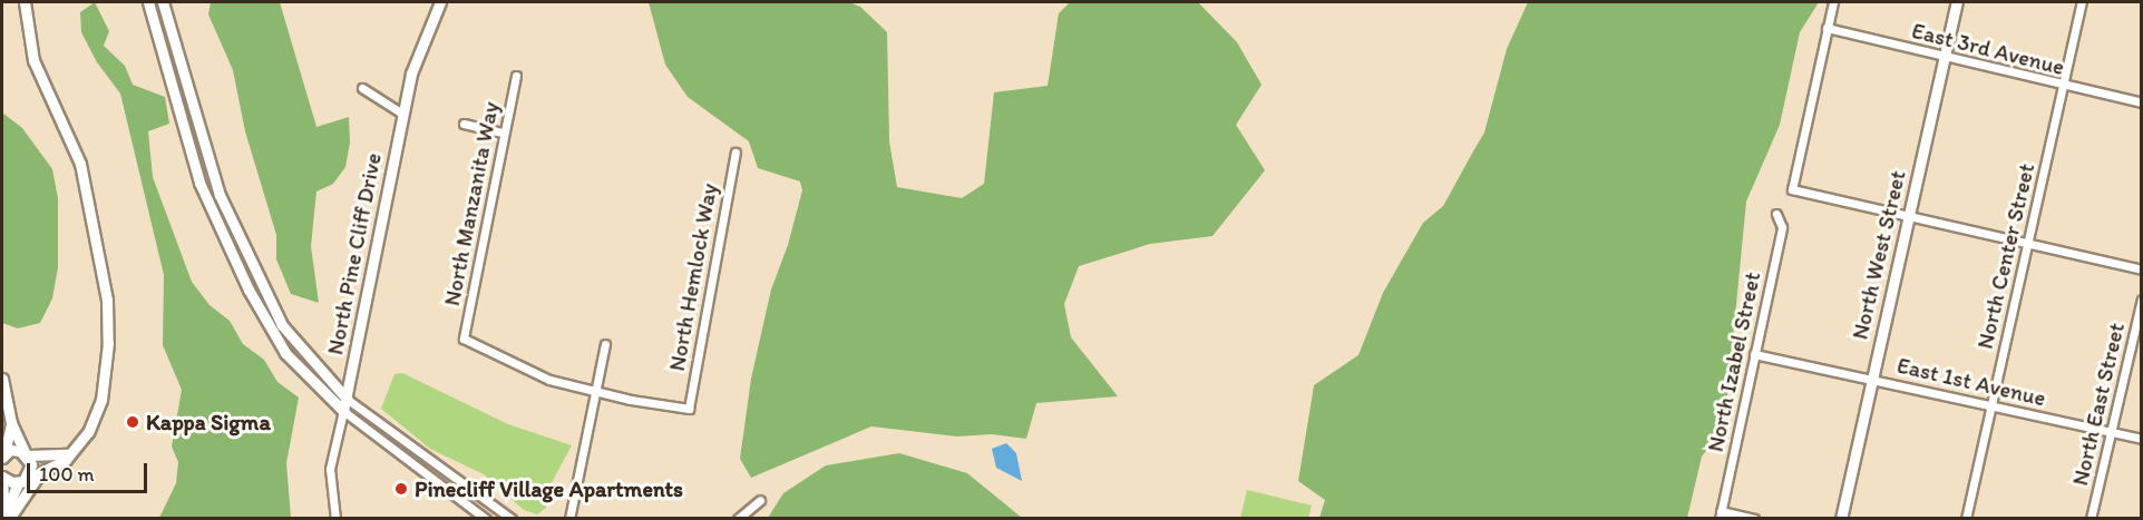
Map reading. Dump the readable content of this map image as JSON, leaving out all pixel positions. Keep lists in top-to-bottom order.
{
  "streets": {
    "street": [
      "East 3rd Avenue",
      "North Manzanita Way",
      "North Pine Cliff Drive",
      "North West Street",
      "North Center Street",
      "North Hemlock Way",
      "North Izabel Street",
      "East 1st Avenue",
      "North East Street"
    ]
  },
  "crossings": [
    ["East 3rd Avenue", "North West Street"],
    ["East 3rd Avenue", "North Center Street"],
    ["North Manzanita Way", "North Hemlock Way"],
    ["North West Street", "East 1st Avenue"],
    ["North Center Street", "East 1st Avenue"],
    ["North Izabel Street", "East 1st Avenue"],
    ["East 1st Avenue", "North East Street"]
  ],
  "places": ["Kappa Sigma", "Pinecliff Village Apartments"],
  "scale_bar": "100 m"
}
